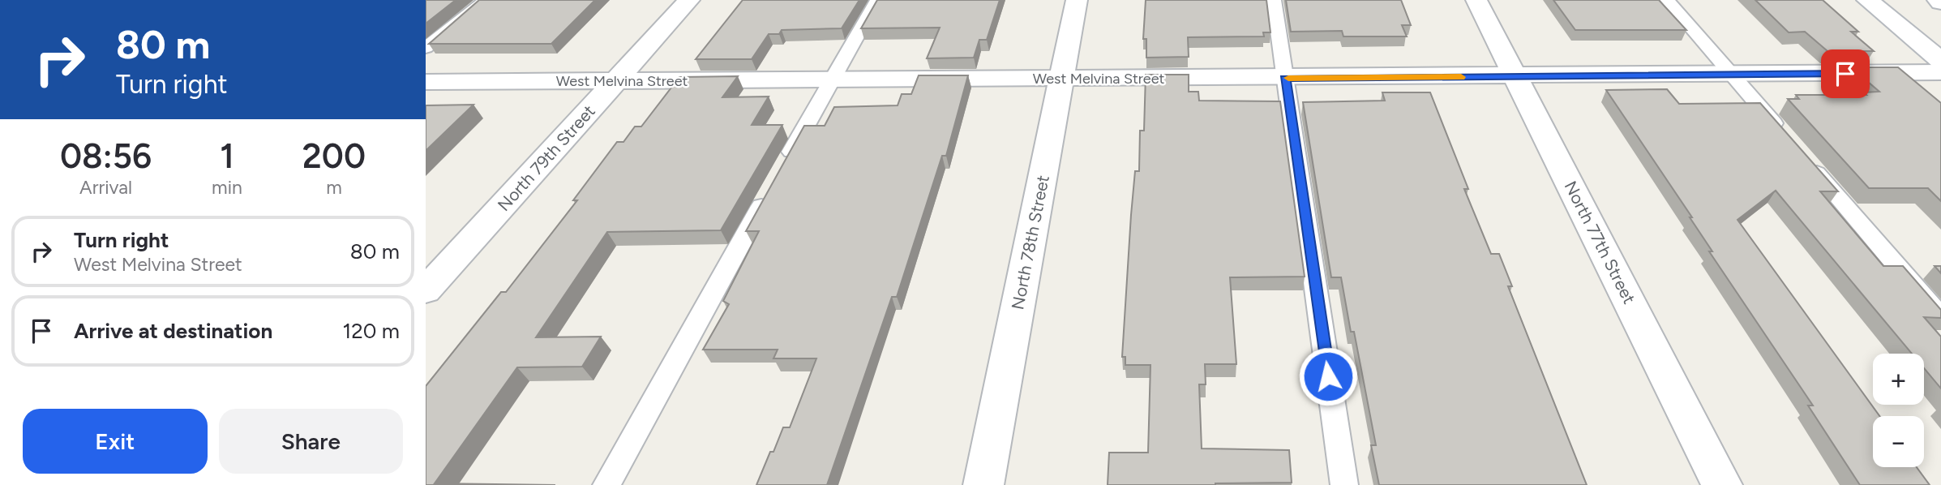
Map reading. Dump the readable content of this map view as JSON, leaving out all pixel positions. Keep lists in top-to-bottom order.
{
  "streets": {
    "street": [
      "West Melvina Street",
      "North 79th Street",
      "North 78th Street",
      "North 77th Street"
    ]
  },
  "crossings": [
    ["West Melvina Street", "North 79th Street"],
    ["West Melvina Street", "North 78th Street"],
    ["West Melvina Street", "North 77th Street"]
  ],
  "page": {
    "turn": ["80 m", "Turn right"],
    "eta": [
      "08:56",
      "Arrival",
      "1",
      "min",
      "200",
      "m"
    ],
    "list": [
      {
        "name": "Turn right",
        "note": "West Melvina Street",
        "value": "80 m"
      },
      {
        "name": "Arrive at destination",
        "value": "120 m"
      }
    ],
    "map_buttons": ["+", "−"],
    "buttons": ["Exit", "Share"]
  }
}
